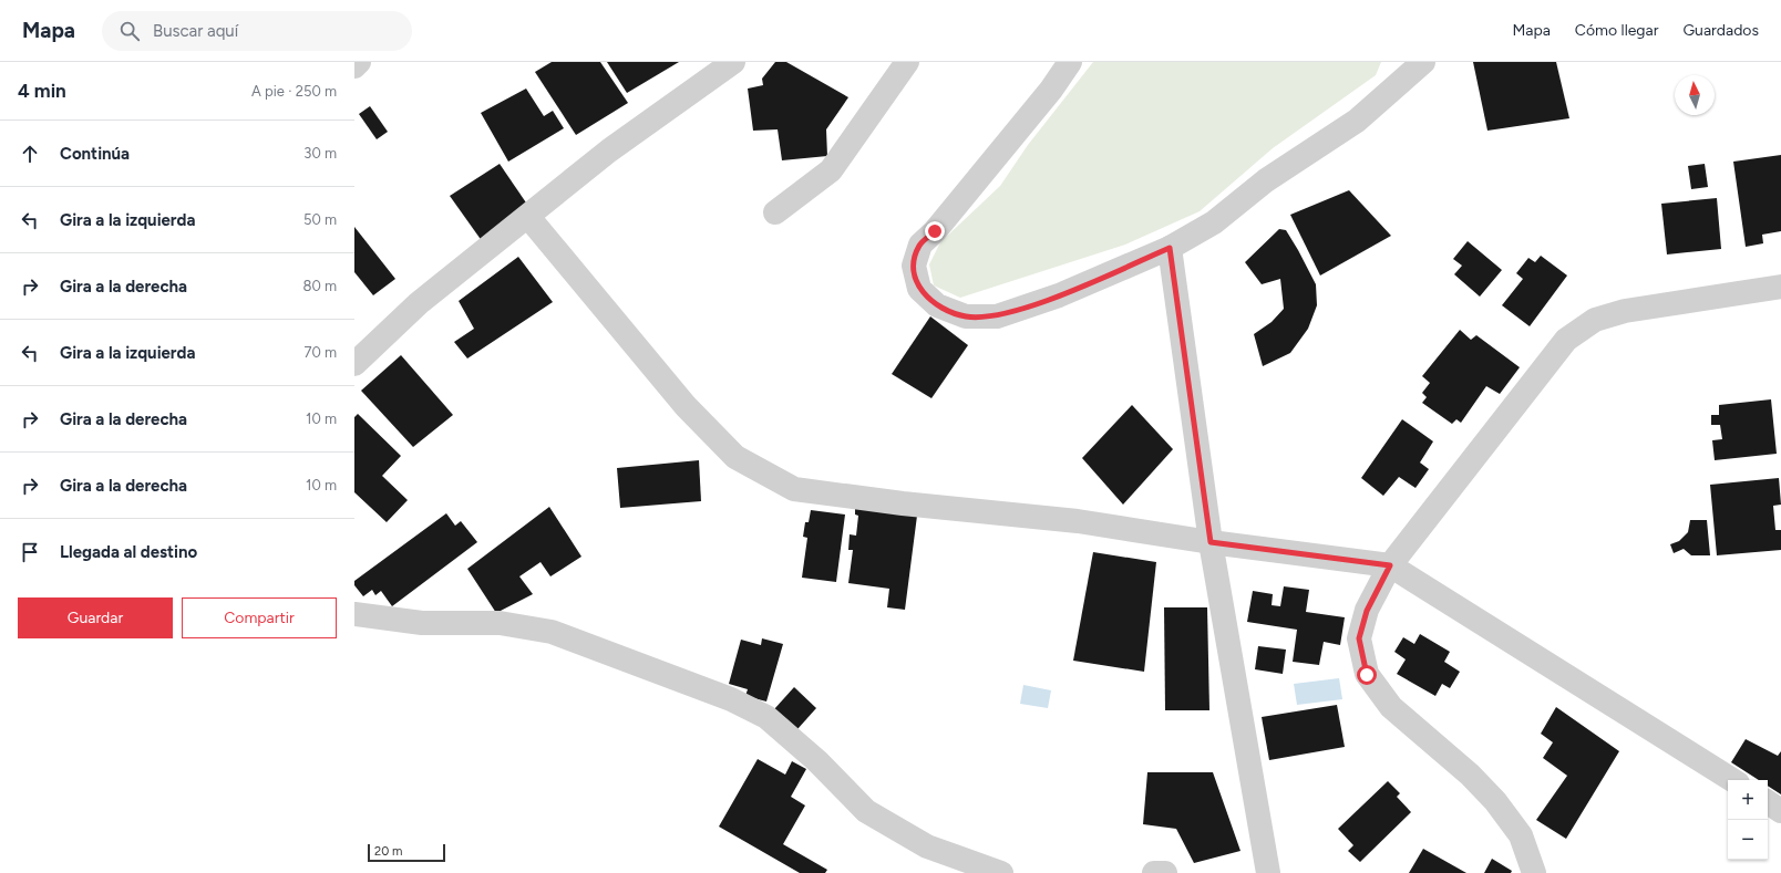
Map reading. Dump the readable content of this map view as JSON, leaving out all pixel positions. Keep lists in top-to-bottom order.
{
  "scale_bar": "20 m",
  "north": "top",
  "page": {
    "header": "Mapa",
    "search": "Buscar aquí",
    "nav": ["Mapa", "Cómo llegar", "Guardados"],
    "heading": ["4 min", "A pie · 250 m"],
    "list": [
      ["Continúa", "30 m"],
      ["Gira a la izquierda", "50 m"],
      ["Gira a la derecha", "80 m"],
      ["Gira a la izquierda", "70 m"],
      ["Gira a la derecha", "10 m"],
      ["Gira a la derecha", "10 m"],
      "Llegada al destino"
    ],
    "buttons": ["Guardar", "Compartir"],
    "map_buttons": ["+", "−"],
    "scale": "20 m"
  }
}
